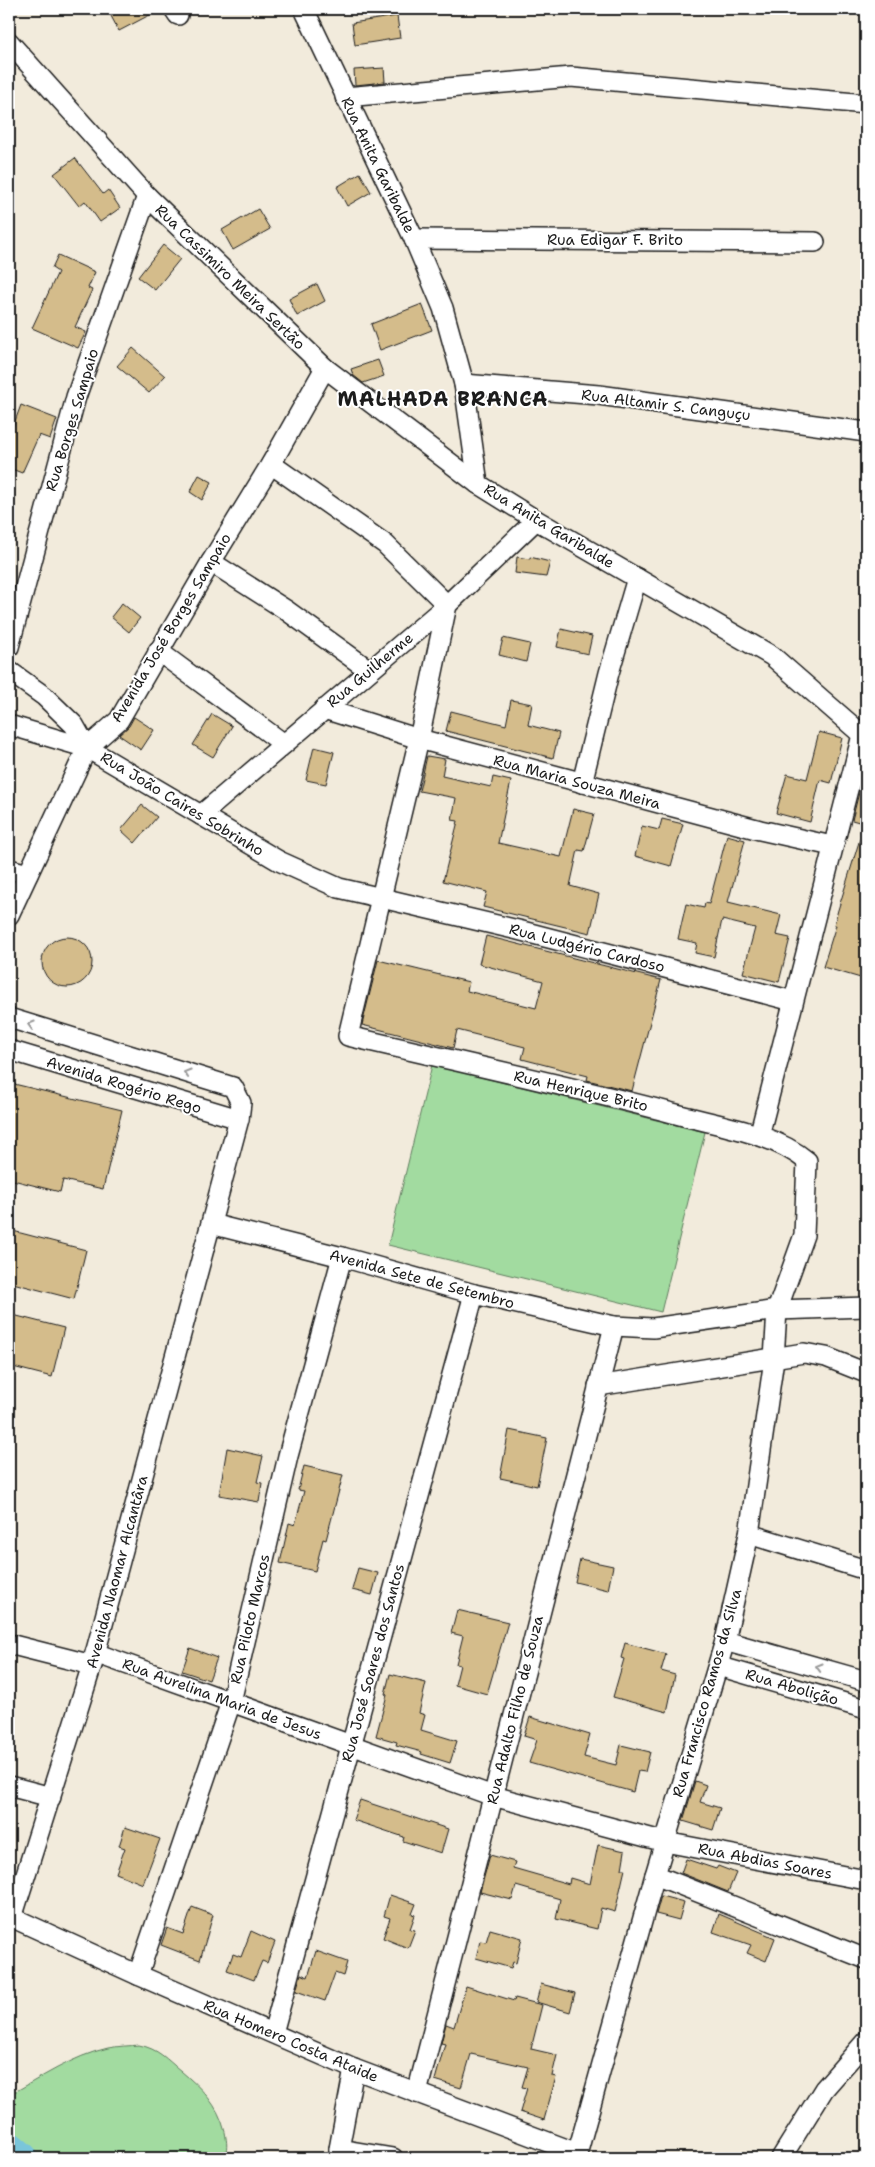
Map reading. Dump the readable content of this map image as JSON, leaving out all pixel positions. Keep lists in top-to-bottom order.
{
  "streets": {
    "street": [
      "Rua Anita Garibalde",
      "Rua Edigar F. Brito",
      "Rua Cassimiro Meira Sertão",
      "Rua Altamir S. Canguçu",
      "Rua Borges Sampaio",
      "Avenida José Borges Sampaio",
      "Rua Guilherme",
      "Rua Maria Souza Meira",
      "Rua João Caires Sobrinho",
      "Rua Ludgério Cardoso",
      "Avenida Rogério Rego",
      "Rua Henrique Brito",
      "Avenida Sete de Setembro",
      "Avenida Naomar Alcantâra",
      "Rua Piloto Marcos",
      "Rua José Soares dos Santos",
      "Rua Abolição",
      "Rua Francisco Ramos da Silva",
      "Rua Aurelina Maria de Jesus",
      "Rua Adalto Filho de Souza",
      "Rua Abdias Soares",
      "Rua Homero Costa Ataide"
    ]
  },
  "crossings": [
    ["Rua Anita Garibalde", "Rua Edigar F. Brito"],
    ["Rua Anita Garibalde", "Rua Cassimiro Meira Sertão"],
    ["Rua Anita Garibalde", "Rua Altamir S. Canguçu"],
    ["Rua Anita Garibalde", "Rua Guilherme"],
    ["Rua Cassimiro Meira Sertão", "Rua Borges Sampaio"],
    ["Rua Cassimiro Meira Sertão", "Avenida José Borges Sampaio"],
    ["Avenida José Borges Sampaio", "Rua João Caires Sobrinho"],
    ["Rua Guilherme", "Rua Maria Souza Meira"],
    ["Rua Guilherme", "Rua João Caires Sobrinho"],
    ["Rua João Caires Sobrinho", "Rua Ludgério Cardoso"],
    ["Rua João Caires Sobrinho", "Rua Henrique Brito"],
    ["Rua Ludgério Cardoso", "Rua Henrique Brito"],
    ["Rua Henrique Brito", "Rua Francisco Ramos da Silva"],
    ["Avenida Sete de Setembro", "Avenida Naomar Alcantâra"],
    ["Avenida Sete de Setembro", "Rua Piloto Marcos"],
    ["Avenida Sete de Setembro", "Rua José Soares dos Santos"],
    ["Avenida Sete de Setembro", "Rua Francisco Ramos da Silva"],
    ["Avenida Sete de Setembro", "Rua Adalto Filho de Souza"],
    ["Avenida Naomar Alcantâra", "Rua Aurelina Maria de Jesus"],
    ["Avenida Naomar Alcantâra", "Rua Homero Costa Ataide"],
    ["Rua Piloto Marcos", "Rua Aurelina Maria de Jesus"],
    ["Rua Piloto Marcos", "Rua Homero Costa Ataide"],
    ["Rua José Soares dos Santos", "Rua Aurelina Maria de Jesus"],
    ["Rua José Soares dos Santos", "Rua Homero Costa Ataide"],
    ["Rua Abolição", "Rua Francisco Ramos da Silva"],
    ["Rua Francisco Ramos da Silva", "Rua Aurelina Maria de Jesus"],
    ["Rua Francisco Ramos da Silva", "Rua Abdias Soares"],
    ["Rua Francisco Ramos da Silva", "Rua Homero Costa Ataide"],
    ["Rua Aurelina Maria de Jesus", "Rua Adalto Filho de Souza"],
    ["Rua Aurelina Maria de Jesus", "Rua Abdias Soares"],
    ["Rua Adalto Filho de Souza", "Rua Homero Costa Ataide"]
  ],
  "districts": ["MALHADA BRANCA"]
}
